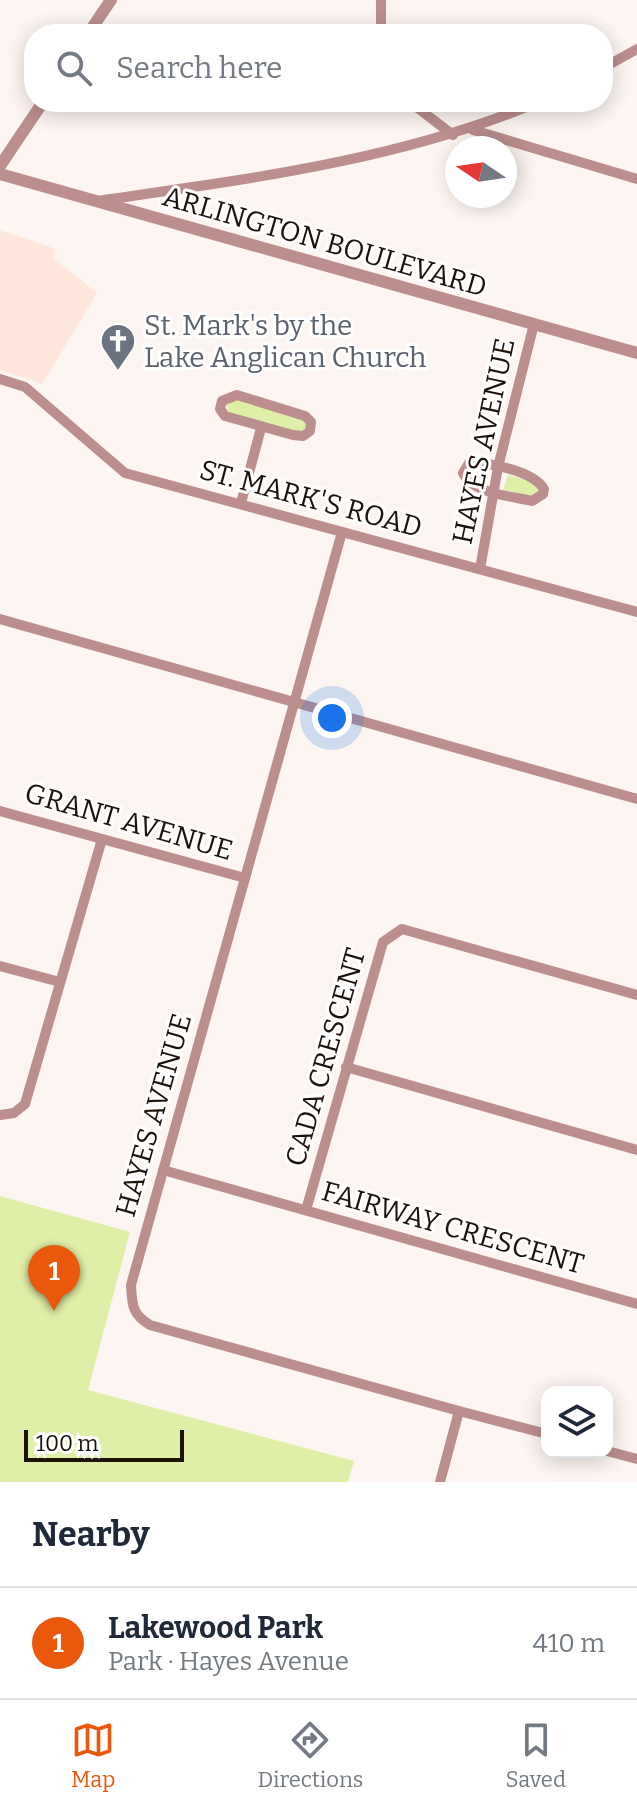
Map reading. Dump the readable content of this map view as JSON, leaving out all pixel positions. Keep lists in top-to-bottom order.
{
  "streets": {
    "street": [
      "ARLINGTON BOULEVARD",
      "HAYES AVENUE",
      "ST. MARK'S ROAD",
      "GRANT AVENUE",
      "CADA CRESCENT",
      "FAIRWAY CRESCENT"
    ]
  },
  "crossings": [
    ["ARLINGTON BOULEVARD", "HAYES AVENUE"],
    ["HAYES AVENUE", "ST. MARK'S ROAD"],
    ["HAYES AVENUE", "GRANT AVENUE"],
    ["HAYES AVENUE", "FAIRWAY CRESCENT"],
    ["CADA CRESCENT", "FAIRWAY CRESCENT"]
  ],
  "places": {
    "church": ["St. Mark's by the Lake Anglican Church"]
  },
  "scale_bar": "100 m",
  "north": "left",
  "page": {
    "search": "Search here",
    "pins": "1",
    "scale": "100 m",
    "heading": "Nearby",
    "list": [
      {
        "mark": "1",
        "name": "Lakewood Park",
        "note": "Park · Hayes Avenue",
        "value": "410 m"
      }
    ],
    "nav": ["Map", "Directions", "Saved"]
  }
}
